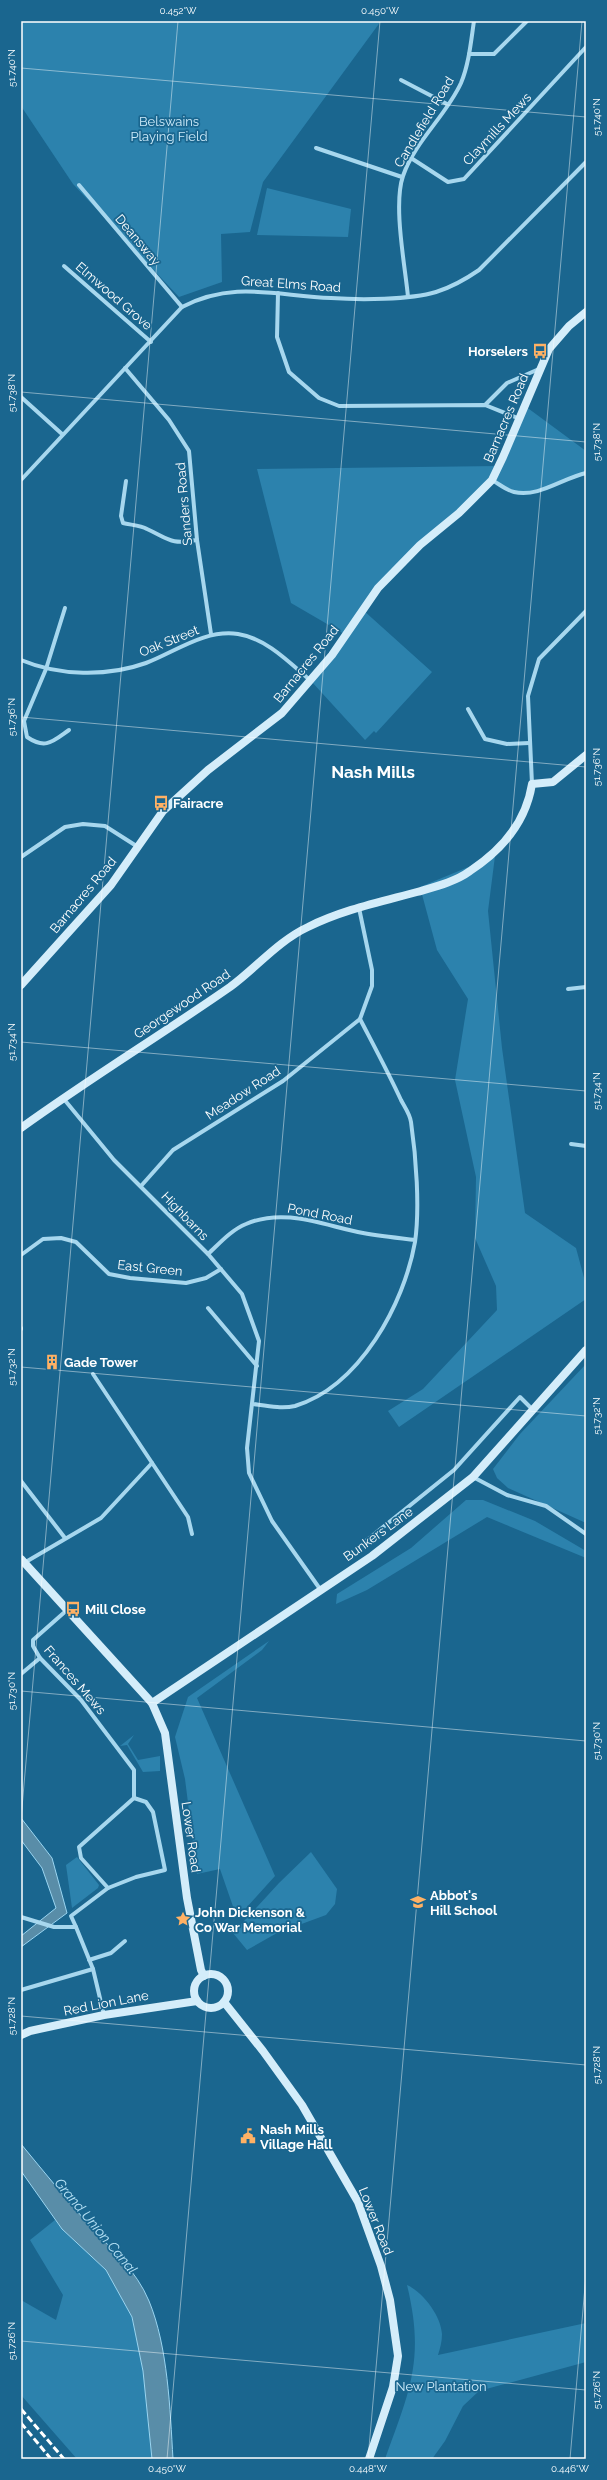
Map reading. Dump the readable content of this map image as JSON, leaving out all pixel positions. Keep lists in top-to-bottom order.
{
  "streets": {
    "street": [
      "Candlefield Road",
      "Claymills Mews",
      "Deansway",
      "Great Elms Road",
      "Elmwood Grove",
      "Barnacres Road",
      "Sanders Road",
      "Oak Street",
      "Georgewood Road",
      "Meadow Road",
      "Pond Road",
      "Highbarns",
      "East Green",
      "Bunkers Lane",
      "Frances Mews",
      "Lower Road",
      "Red Lion Lane"
    ]
  },
  "crossings": [
    ["Candlefield Road", "Claymills Mews"],
    ["Candlefield Road", "Great Elms Road"],
    ["Deansway", "Great Elms Road"],
    ["Great Elms Road", "Elmwood Grove"],
    ["Great Elms Road", "Sanders Road"],
    ["Barnacres Road", "Oak Street"],
    ["Sanders Road", "Oak Street"],
    ["Georgewood Road", "Highbarns"],
    ["Meadow Road", "Highbarns"],
    ["Pond Road", "Highbarns"],
    ["Highbarns", "East Green"],
    ["Highbarns", "Bunkers Lane"],
    ["Bunkers Lane", "Lower Road"],
    ["Frances Mews", "Lower Road"],
    ["Lower Road", "Red Lion Lane"]
  ],
  "districts": ["Nash Mills"],
  "water": ["Grand Union Canal"],
  "parks": ["Belswains Playing Field", "New Plantation"],
  "places": {
    "bus stop": ["Horselers", "Fairacre", "Mill Close"],
    "building": ["Gade Tower"],
    "school or university": ["Abbot's Hill School"],
    "place": ["John Dickenson & Co War Memorial"],
    "public building": ["Nash Mills Village Hall"]
  },
  "coordinates": [
    "0.452°W",
    "0.450°W",
    "51.740°N",
    "51.738°N",
    "51.736°N",
    "51.734°N",
    "51.732°N",
    "51.730°N",
    "51.728°N",
    "51.726°N",
    "0.448°W",
    "0.446°W"
  ]
}
